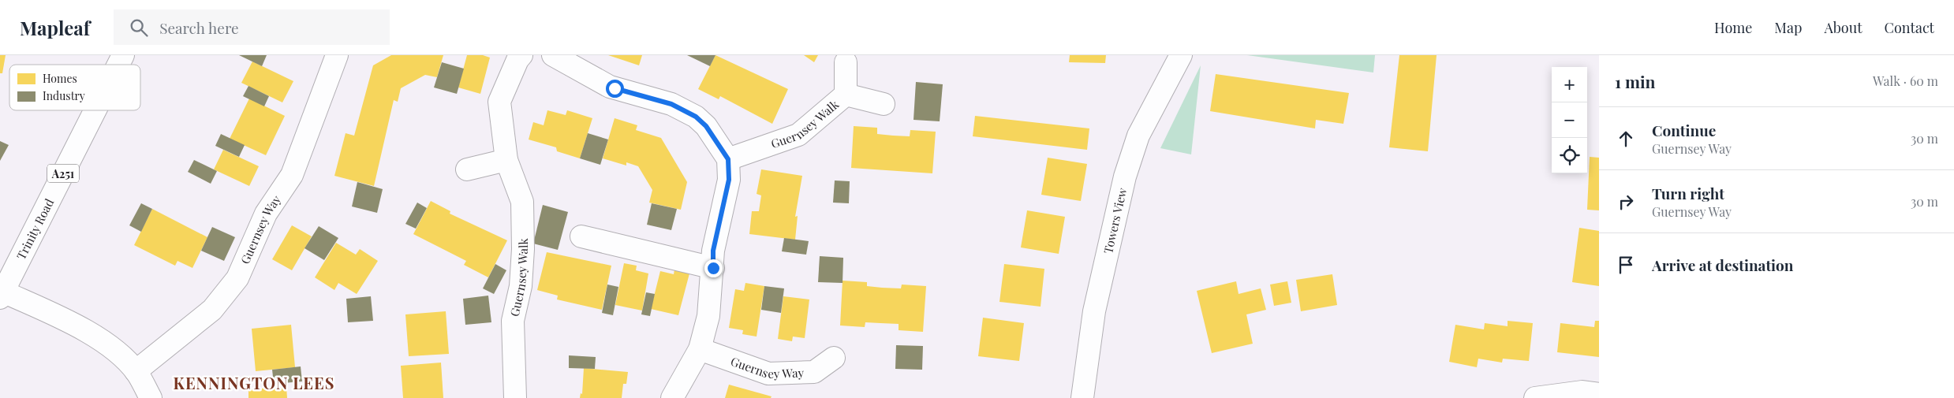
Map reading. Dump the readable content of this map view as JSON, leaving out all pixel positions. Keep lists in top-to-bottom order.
{
  "streets": {
    "street": [
      "Guernsey Walk",
      "A251",
      "Towers View",
      "Trinity Road",
      "Guernsey Way"
    ]
  },
  "districts": ["KENNINGTON LEES"],
  "legend": ["Homes", "Industry"],
  "page": {
    "header": "Mapleaf",
    "search": "Search here",
    "nav": [
      "Home",
      "Map",
      "About",
      "Contact"
    ],
    "heading": ["1 min", "Walk · 60 m"],
    "map_buttons": ["+", "−"],
    "list": [
      ["Continue", "Guernsey Way", "30 m"],
      ["Turn right", "Guernsey Way", "30 m"],
      "Arrive at destination"
    ]
  }
}
